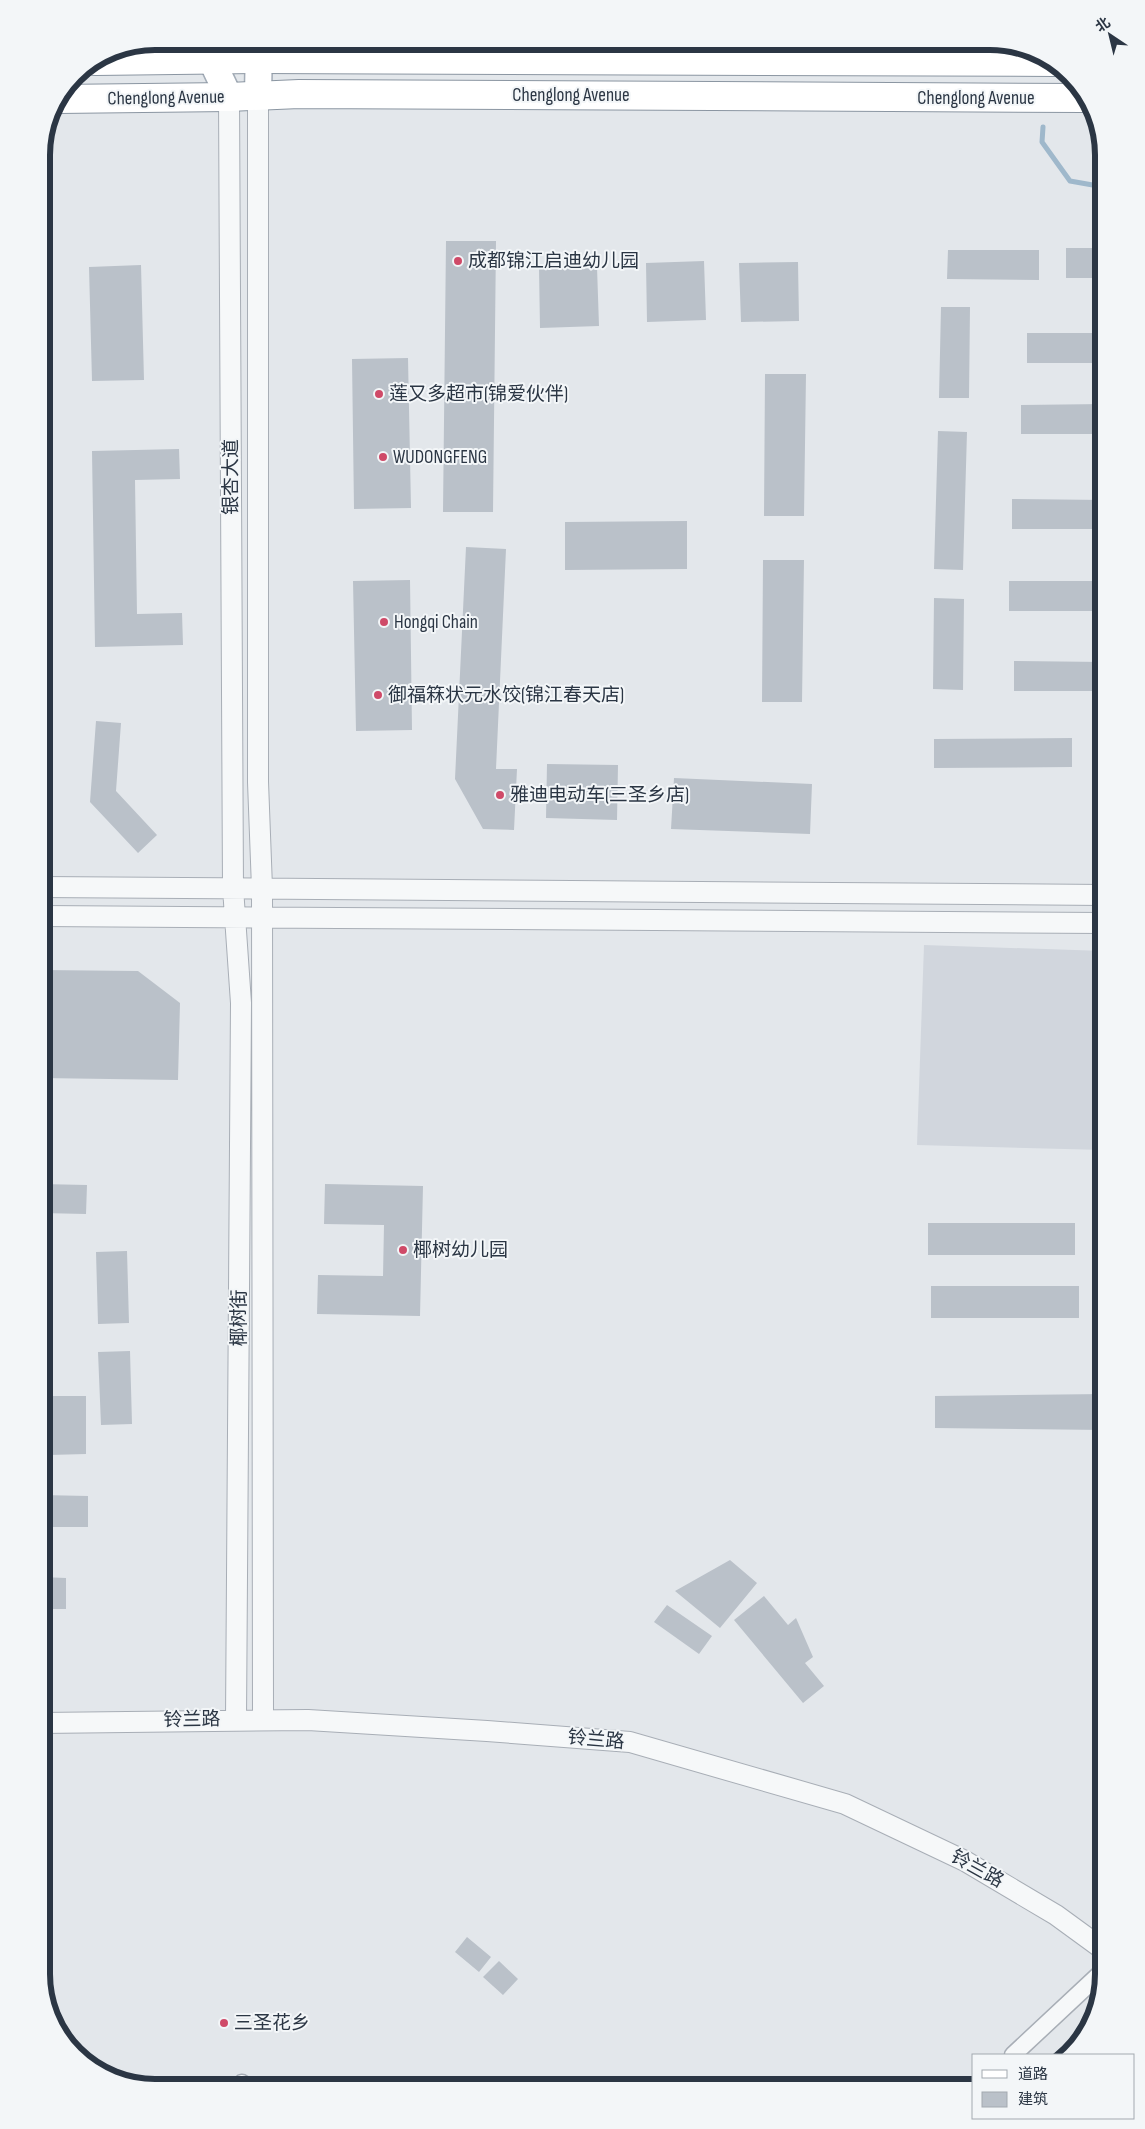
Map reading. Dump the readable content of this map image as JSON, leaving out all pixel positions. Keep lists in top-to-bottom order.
{
  "streets": {
    "highway": ["Chenglong Avenue"],
    "main road": ["银杏大道"],
    "street": ["椰树街", "铃兰路"]
  },
  "crossings": [
    ["Chenglong Avenue", "银杏大道"],
    ["银杏大道", "椰树街"],
    ["椰树街", "铃兰路"]
  ],
  "places": [
    "成都锦江启迪幼儿园",
    "莲又多超市(锦爱伙伴)",
    "WUDONGFENG",
    "Hongqi Chain",
    "御福箖状元水饺(锦江春天店)",
    "雅迪电动车(三圣乡店)",
    "椰树幼儿园",
    "三圣花乡"
  ],
  "legend": ["道路", "建筑"],
  "north": "top left"
}
